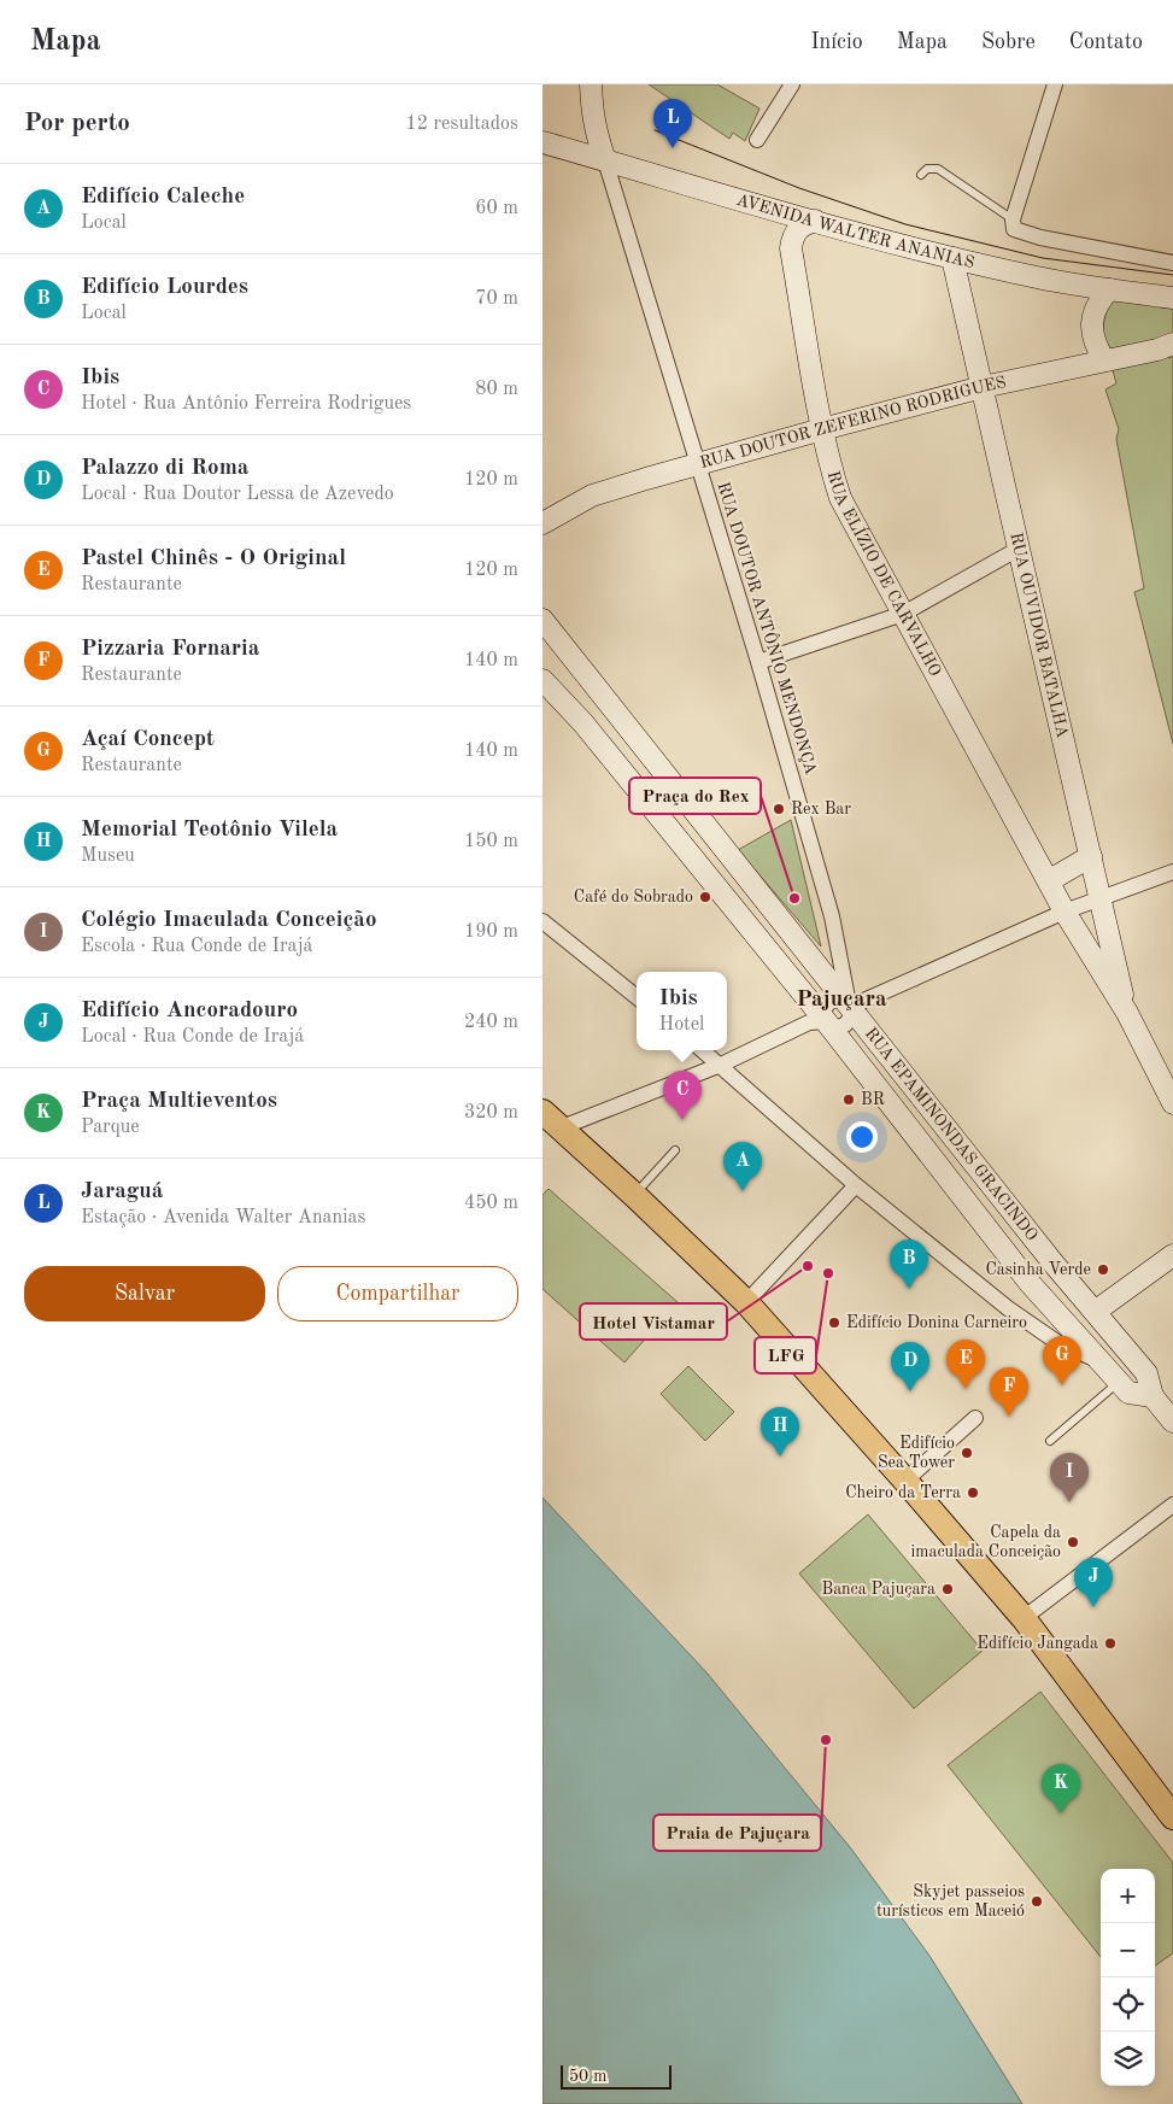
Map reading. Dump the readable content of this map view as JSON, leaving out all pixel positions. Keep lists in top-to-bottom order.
{
  "streets": {
    "street": [
      "AVENIDA WALTER ANANIAS",
      "RUA DOUTOR ZEFERINO RODRIGUES",
      "RUA ELÍZIO DE CARVALHO",
      "RUA DOUTOR ANTÔNIO MENDONÇA",
      "RUA OUVIDOR BATALHA",
      "RUA EPAMINONDAS GRACINDO"
    ]
  },
  "crossings": [
    ["AVENIDA WALTER ANANIAS", "RUA ELÍZIO DE CARVALHO"],
    ["AVENIDA WALTER ANANIAS", "RUA DOUTOR ANTÔNIO MENDONÇA"],
    ["AVENIDA WALTER ANANIAS", "RUA OUVIDOR BATALHA"],
    ["RUA DOUTOR ZEFERINO RODRIGUES", "RUA ELÍZIO DE CARVALHO"],
    ["RUA DOUTOR ZEFERINO RODRIGUES", "RUA DOUTOR ANTÔNIO MENDONÇA"],
    ["RUA DOUTOR ZEFERINO RODRIGUES", "RUA OUVIDOR BATALHA"],
    ["RUA ELÍZIO DE CARVALHO", "RUA OUVIDOR BATALHA"],
    ["RUA DOUTOR ANTÔNIO MENDONÇA", "RUA EPAMINONDAS GRACINDO"]
  ],
  "districts": ["Pajuçara"],
  "places": [
    "Rex Bar",
    "Café do Sobrado",
    "Praça do Rex",
    "BR",
    "Hotel Vistamar",
    "Casinha Verde",
    "LFG",
    "Edifício Donina Carneiro",
    "Edifício Sea Tower",
    "Cheiro da Terra",
    "Capela da imaculada Conceição",
    "Banca Pajuçara",
    "Edifício Jangada",
    "Praia de Pajuçara",
    "Skyjet passeios turísticos em Maceió"
  ],
  "scale_bar": "50 m",
  "page": {
    "header": "Mapa",
    "nav": [
      "Início",
      "Mapa",
      "Sobre",
      "Contato"
    ],
    "heading": ["Por perto", "12 resultados"],
    "pins": [
      "L",
      "C",
      "A",
      "B",
      "G",
      "E",
      "D",
      "F",
      "H",
      "I",
      "J",
      "K"
    ],
    "list": [
      {
        "mark": "A",
        "name": "Edifício Caleche",
        "note": "Local",
        "value": "60 m"
      },
      {
        "mark": "B",
        "name": "Edifício Lourdes",
        "note": "Local",
        "value": "70 m"
      },
      {
        "mark": "C",
        "name": "Ibis",
        "note": "Hotel · Rua Antônio Ferreira Rodrigues",
        "value": "80 m"
      },
      {
        "mark": "D",
        "name": "Palazzo di Roma",
        "note": "Local · Rua Doutor Lessa de Azevedo",
        "value": "120 m"
      },
      {
        "mark": "E",
        "name": "Pastel Chinês - O Original",
        "note": "Restaurante",
        "value": "120 m"
      },
      {
        "mark": "F",
        "name": "Pizzaria Fornaria",
        "note": "Restaurante",
        "value": "140 m"
      },
      {
        "mark": "G",
        "name": "Açaí Concept",
        "note": "Restaurante",
        "value": "140 m"
      },
      {
        "mark": "H",
        "name": "Memorial Teotônio Vilela",
        "note": "Museu",
        "value": "150 m"
      },
      {
        "mark": "I",
        "name": "Colégio Imaculada Conceição",
        "note": "Escola · Rua Conde de Irajá",
        "value": "190 m"
      },
      {
        "mark": "J",
        "name": "Edifício Ancoradouro",
        "note": "Local · Rua Conde de Irajá",
        "value": "240 m"
      },
      {
        "mark": "K",
        "name": "Praça Multieventos",
        "note": "Parque",
        "value": "320 m"
      },
      {
        "mark": "L",
        "name": "Jaraguá",
        "note": "Estação · Avenida Walter Ananias",
        "value": "450 m"
      }
    ],
    "popup": ["Ibis", "Hotel"],
    "buttons": ["Salvar", "Compartilhar"],
    "map_buttons": ["+", "−"],
    "scale": "50 m"
  }
}
